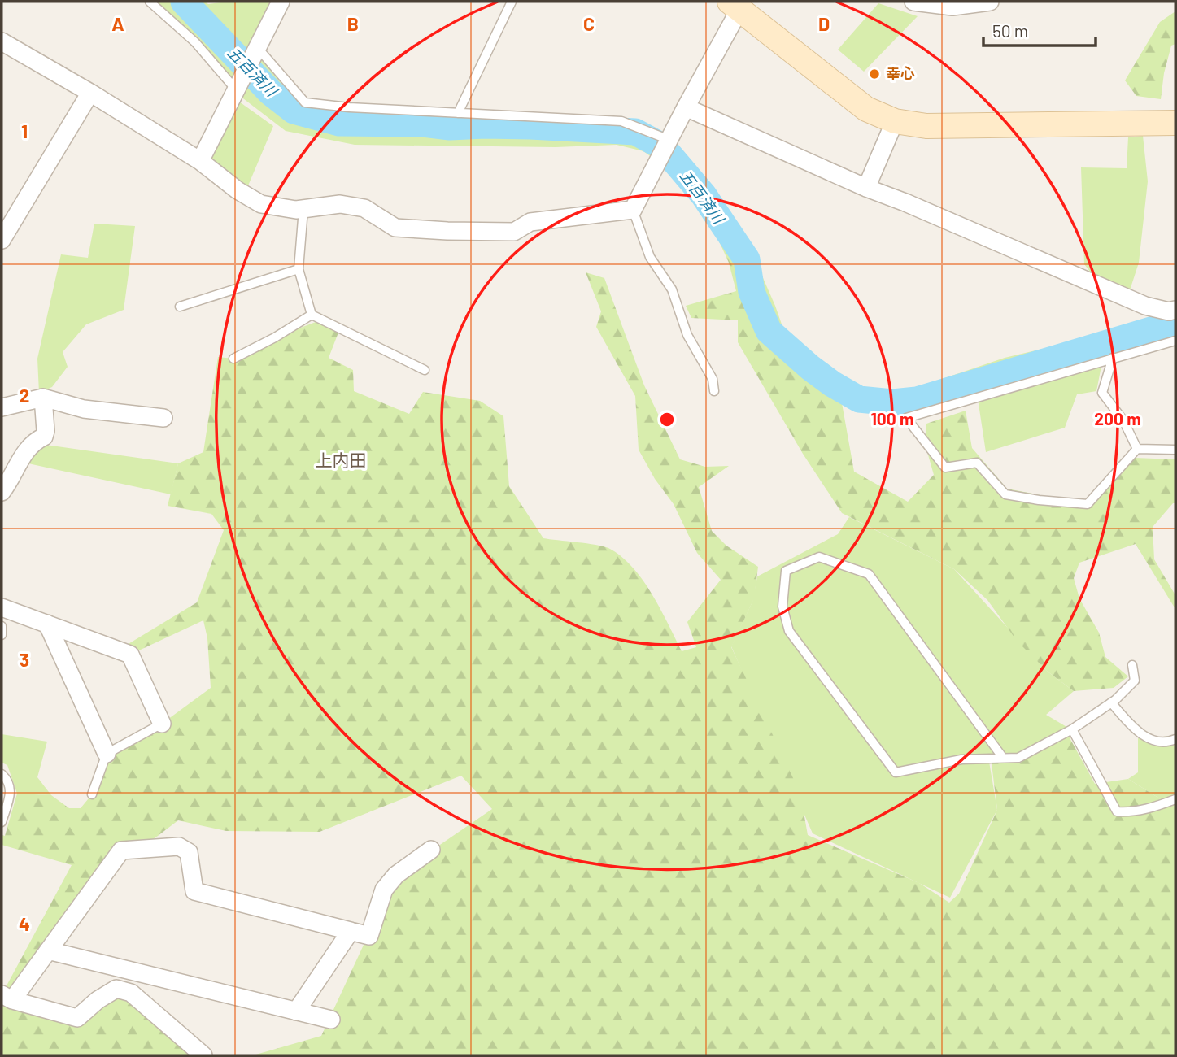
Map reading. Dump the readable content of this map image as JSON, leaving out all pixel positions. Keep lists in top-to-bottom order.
{
  "districts": ["上内田"],
  "water": ["五百済川"],
  "places": ["幸心"],
  "scale_bar": "50 m",
  "grid": {
    "columns": [
      "A",
      "B",
      "C",
      "D"
    ],
    "rows": [
      "1",
      "2",
      "3",
      "4"
    ]
  },
  "rings": ["100 m", "200 m"]
}
